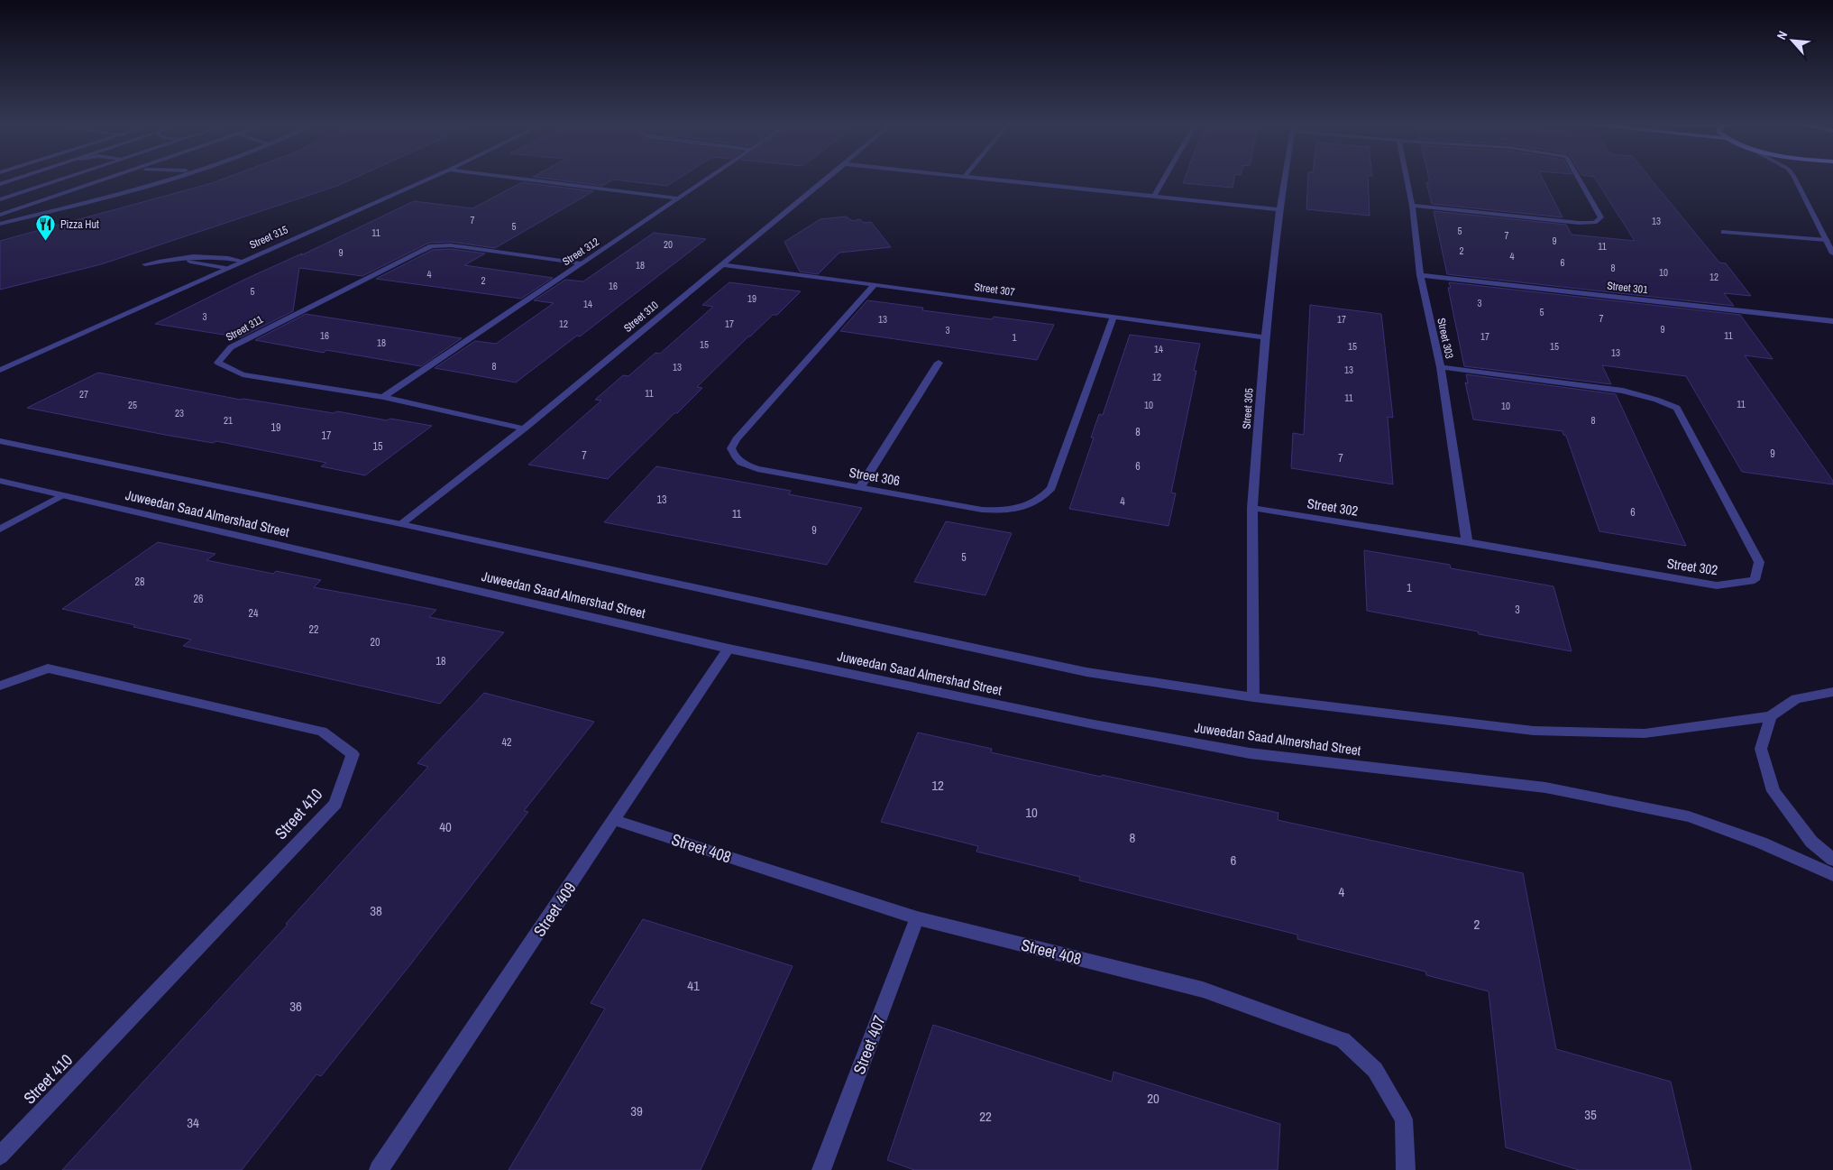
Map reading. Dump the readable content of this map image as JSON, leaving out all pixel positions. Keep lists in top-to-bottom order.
{
  "streets": {
    "street": [
      "Street 315",
      "Street 312",
      "Street 301",
      "Street 307",
      "Street 310",
      "Street 311",
      "Street 303",
      "Street 305",
      "Street 306",
      "Street 302",
      "Juweedan Saad Almershad Street",
      "Street 410",
      "Street 408",
      "Street 409",
      "Street 407"
    ]
  },
  "crossings": [
    ["Street 312", "Street 311"],
    ["Street 301", "Street 303"],
    ["Street 307", "Street 310"],
    ["Street 307", "Street 305"],
    ["Street 307", "Street 306"],
    ["Street 310", "Street 311"],
    ["Street 310", "Juweedan Saad Almershad Street"],
    ["Street 303", "Street 302"],
    ["Street 305", "Street 302"],
    ["Street 305", "Juweedan Saad Almershad Street"],
    ["Juweedan Saad Almershad Street", "Street 409"],
    ["Street 408", "Street 409"],
    ["Street 408", "Street 407"]
  ],
  "places": {
    "restaurant": ["Pizza Hut"]
  },
  "house_numbers": [
    "7",
    "13",
    "5",
    "5",
    "11",
    "7",
    "9",
    "20",
    "11",
    "2",
    "9",
    "4",
    "6",
    "18",
    "8",
    "10",
    "4",
    "12",
    "2",
    "16",
    "5",
    "19",
    "3",
    "14",
    "5",
    "3",
    "7",
    "13",
    "17",
    "12",
    "17",
    "9",
    "3",
    "16",
    "11",
    "17",
    "1",
    "18",
    "15",
    "15",
    "15",
    "14",
    "13",
    "8",
    "13",
    "13",
    "12",
    "11",
    "27",
    "11",
    "11",
    "25",
    "10",
    "10",
    "23",
    "21",
    "8",
    "19",
    "8",
    "17",
    "15",
    "9",
    "7",
    "7",
    "6",
    "13",
    "4",
    "6",
    "11",
    "9",
    "5",
    "28",
    "1",
    "26",
    "3",
    "24",
    "22",
    "20",
    "18",
    "42",
    "12",
    "10",
    "40",
    "8",
    "6",
    "4",
    "38",
    "2",
    "41",
    "36",
    "20",
    "39",
    "35",
    "22",
    "34"
  ],
  "north": "top left"
}
